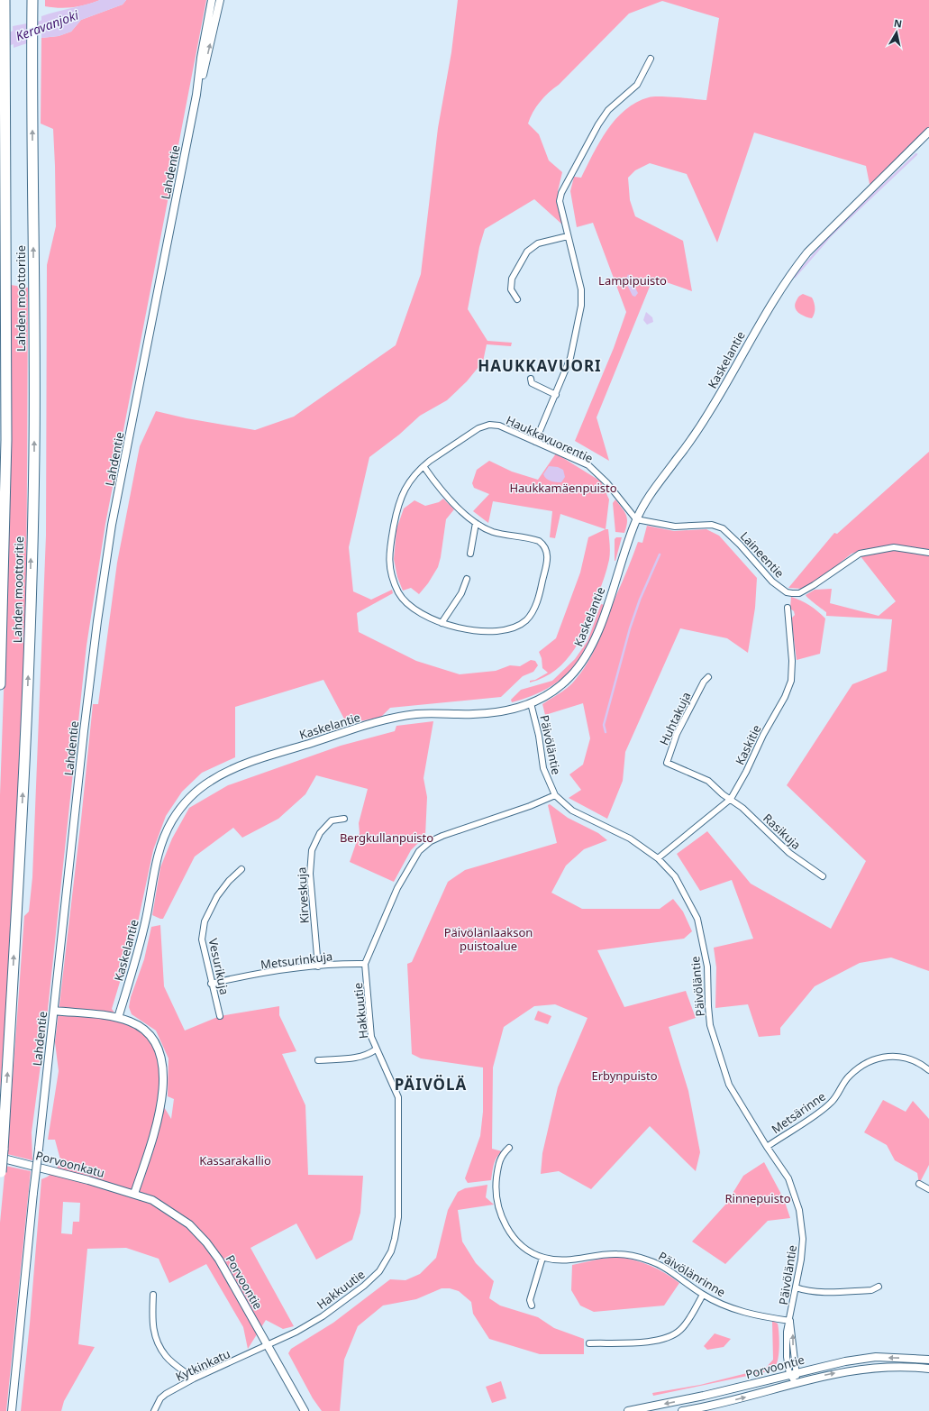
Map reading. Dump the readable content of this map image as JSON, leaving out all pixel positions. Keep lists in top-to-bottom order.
{
  "streets": {
    "highway": ["Lahden moottoritie"],
    "street": [
      "Lahdentie",
      "Kaskelantie",
      "Haukkavuorentie",
      "Laineentie",
      "Huhtakuja",
      "Päivöläntie",
      "Kaskitie",
      "Rasikuja",
      "Kirveskuja",
      "Metsurinkuja",
      "Vesurikuja",
      "Hakkuutie",
      "Metsärinne",
      "Porvoonkatu",
      "Päivölänrinne",
      "Porvoontie",
      "Kytkinkatu"
    ]
  },
  "crossings": [
    ["Lahden moottoritie", "Porvoonkatu"],
    ["Kaskelantie", "Haukkavuorentie"],
    ["Kaskelantie", "Laineentie"],
    ["Kaskelantie", "Päivöläntie"],
    ["Haukkavuorentie", "Laineentie"],
    ["Huhtakuja", "Kaskitie"],
    ["Huhtakuja", "Rasikuja"],
    ["Päivöläntie", "Kaskitie"],
    ["Päivöläntie", "Hakkuutie"],
    ["Päivöläntie", "Metsärinne"],
    ["Päivöläntie", "Päivölänrinne"],
    ["Päivöläntie", "Porvoontie"],
    ["Kaskitie", "Rasikuja"],
    ["Kirveskuja", "Metsurinkuja"],
    ["Metsurinkuja", "Vesurikuja"],
    ["Metsurinkuja", "Hakkuutie"],
    ["Hakkuutie", "Porvoontie"],
    ["Hakkuutie", "Kytkinkatu"],
    ["Porvoonkatu", "Porvoontie"],
    ["Porvoontie", "Kytkinkatu"]
  ],
  "districts": ["HAUKKAVUORI", "PÄIVÖLÄ"],
  "water": ["Keravanjoki"],
  "parks": [
    "Lampipuisto",
    "Haukkamäenpuisto",
    "Bergkullanpuisto",
    "Päivölänlaakson puistoalue",
    "Erbynpuisto",
    "Kassarakallio",
    "Rinnepuisto"
  ],
  "north": "top"
}
